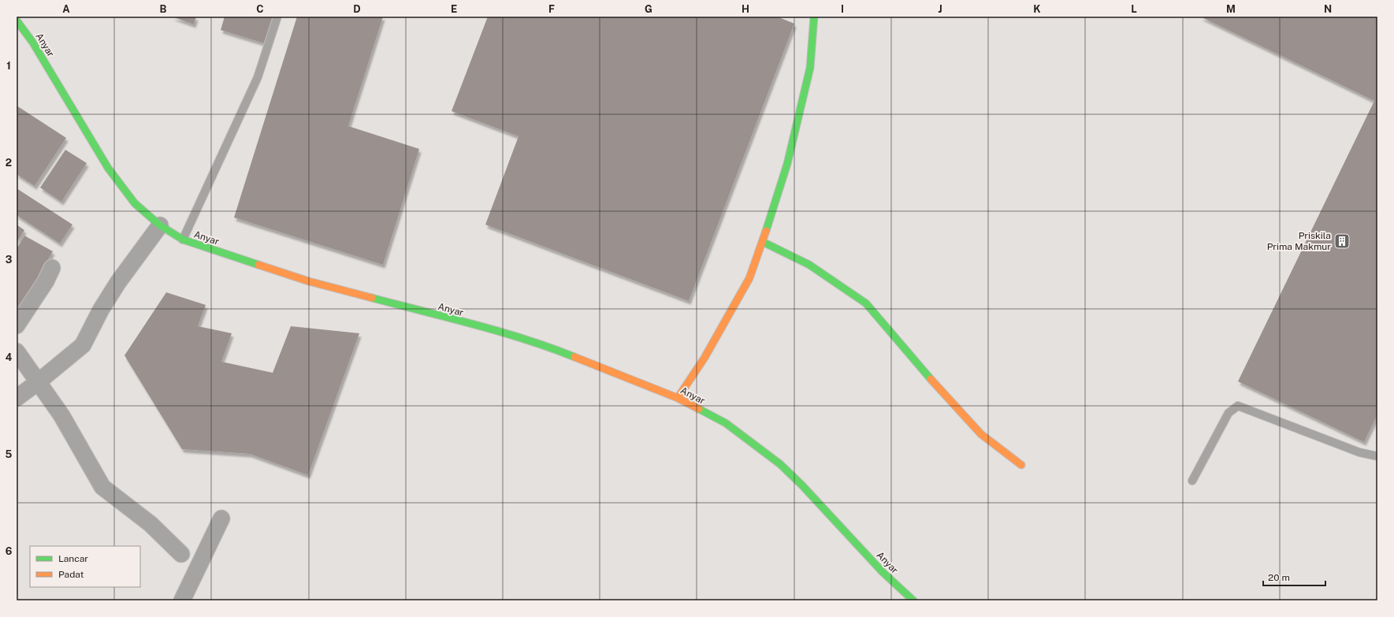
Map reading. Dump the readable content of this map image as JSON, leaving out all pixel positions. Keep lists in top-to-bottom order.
{
  "streets": {
    "street": ["Anyar"]
  },
  "places": {
    "building": ["Priskila Prima Makmur"]
  },
  "legend": ["Lancar", "Padat"],
  "scale_bar": "20 m",
  "grid": {
    "columns": [
      "A",
      "B",
      "C",
      "D",
      "E",
      "F",
      "G",
      "H",
      "I",
      "J",
      "K",
      "L",
      "M",
      "N"
    ],
    "rows": [
      "1",
      "2",
      "3",
      "4",
      "5",
      "6"
    ]
  }
}
